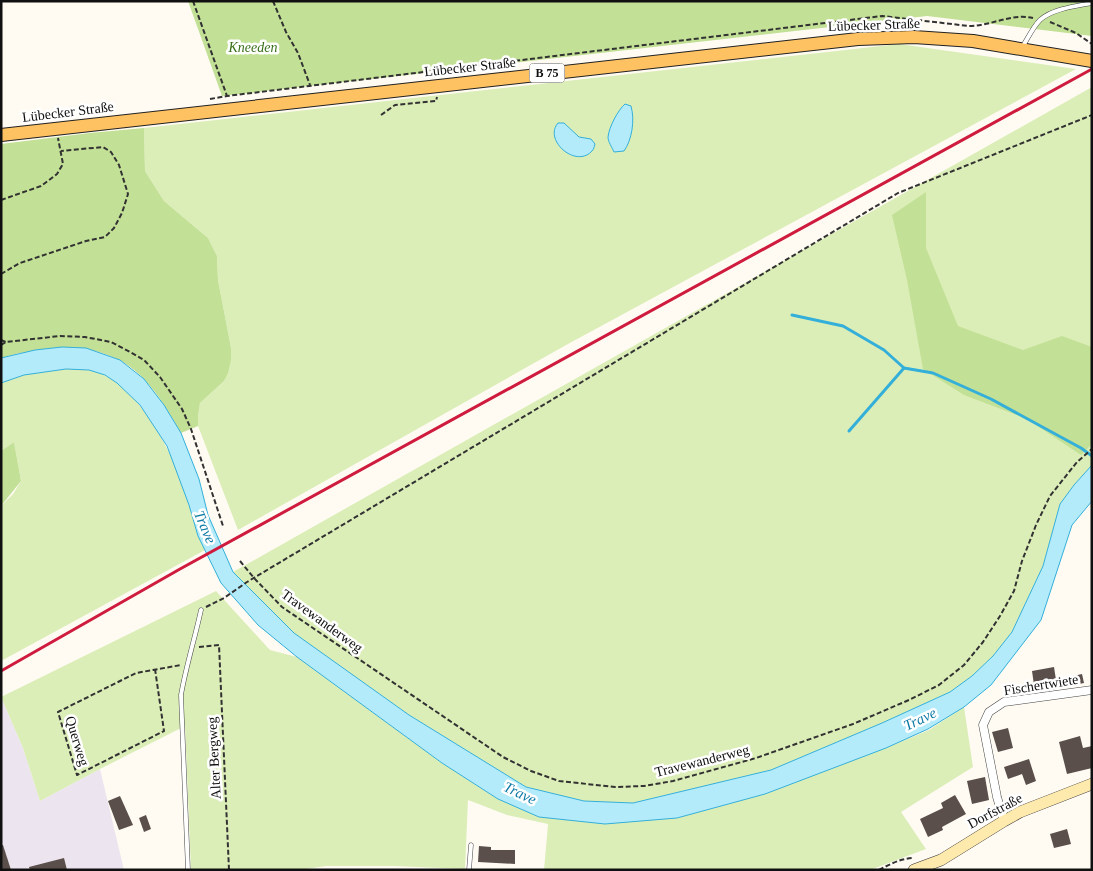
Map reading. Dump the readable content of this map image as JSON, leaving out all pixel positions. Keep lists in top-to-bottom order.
{
  "streets": {
    "main road": ["Lübecker Straße", "B 75", "Dorfstraße"],
    "street": ["Fischertwiete"],
    "path": ["Travewanderweg", "Querweg", "Alter Bergweg"]
  },
  "crossings": [
    ["Fischertwiete", "Dorfstraße"]
  ],
  "water": ["Trave"],
  "parks": ["Kneeden"]
}
